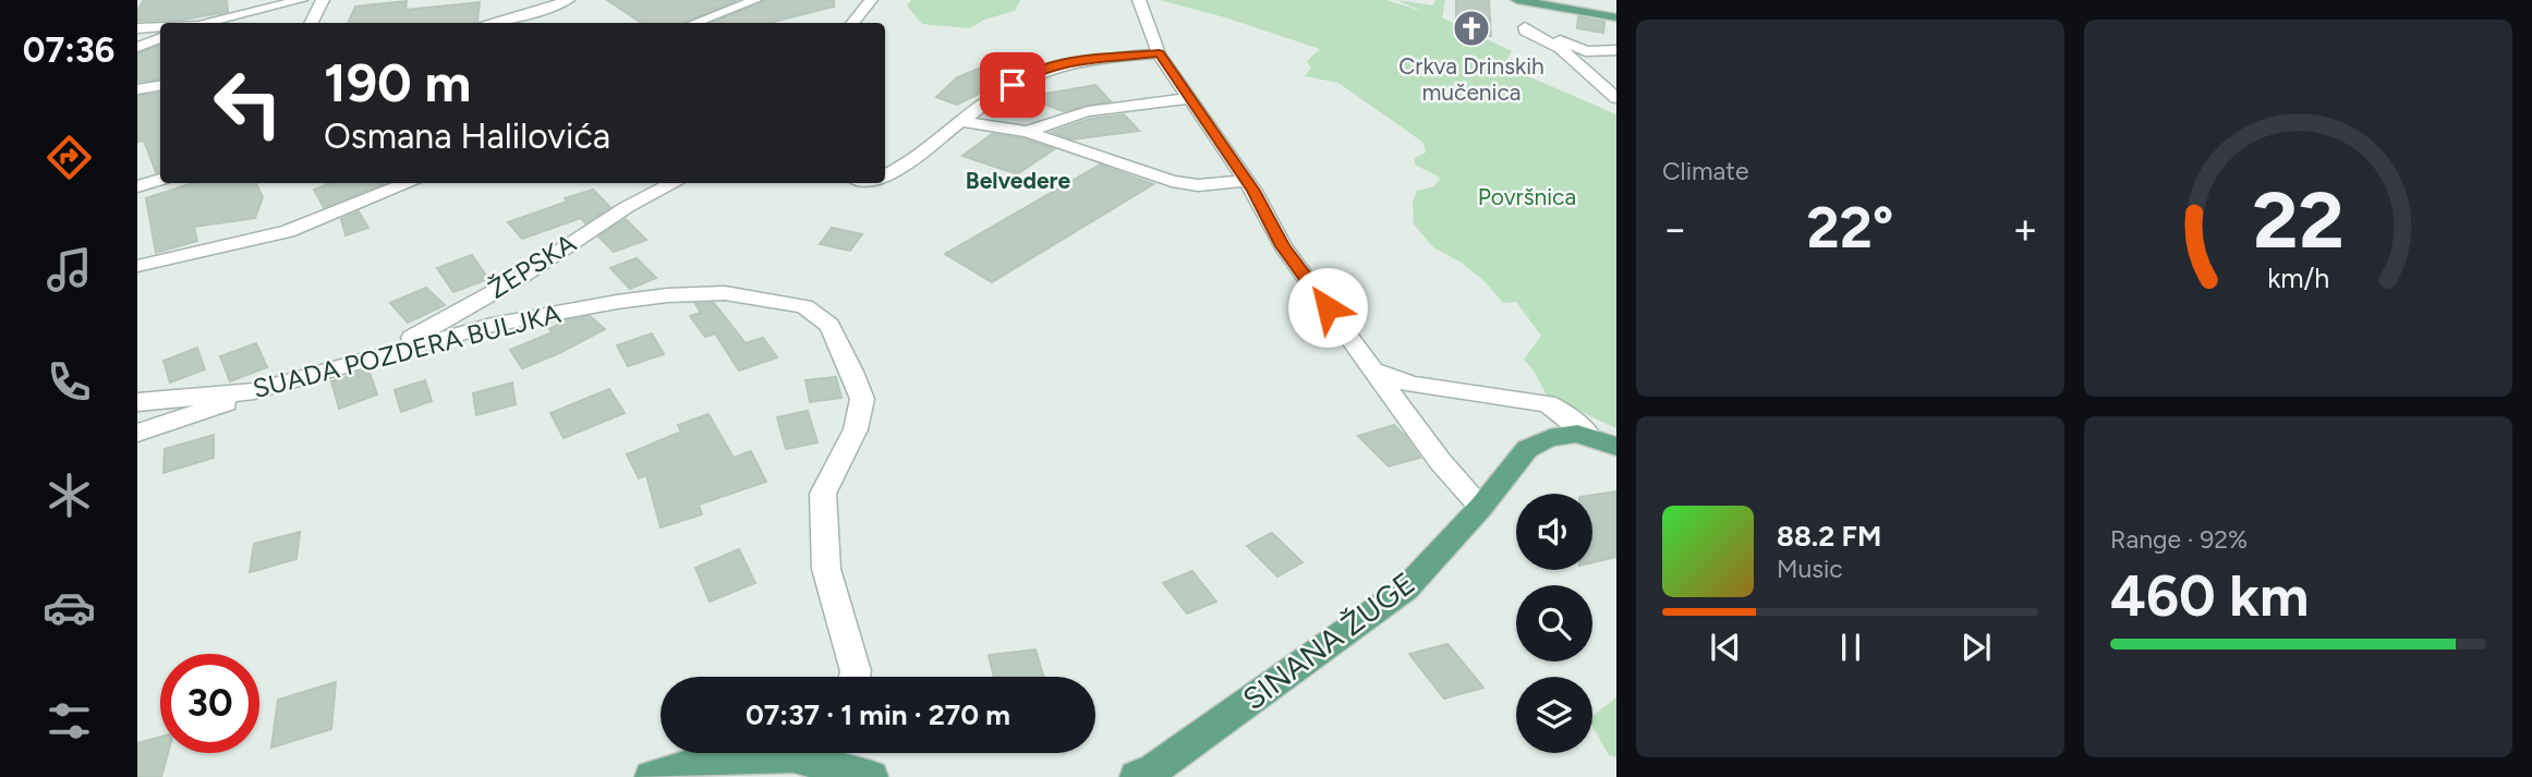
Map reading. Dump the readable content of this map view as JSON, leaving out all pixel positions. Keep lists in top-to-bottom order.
{
  "streets": {
    "main road": ["SINANA ŽUGE"],
    "street": ["ŽEPSKA", "SUADA POZDERA BULJKA"]
  },
  "crossings": [
    ["ŽEPSKA", "SUADA POZDERA BULJKA"]
  ],
  "districts": ["Belvedere"],
  "parks": ["Površnica"],
  "places": {
    "church": ["Crkva Drinskih mučenica"]
  },
  "page": {
    "tabs": "07:36",
    "tile": [
      "Climate",
      ["Range · 92%", "460 km"]
    ],
    "turn": ["190 m", "Osmana Halilovića"],
    "heat": ["−", "22°", "+"],
    "song": ["88.2 FM", "Music"],
    "limit": "30",
    "trip": "07:37 · 1 min · 270 m",
    "gauge": ["22", "km/h"]
  }
}
